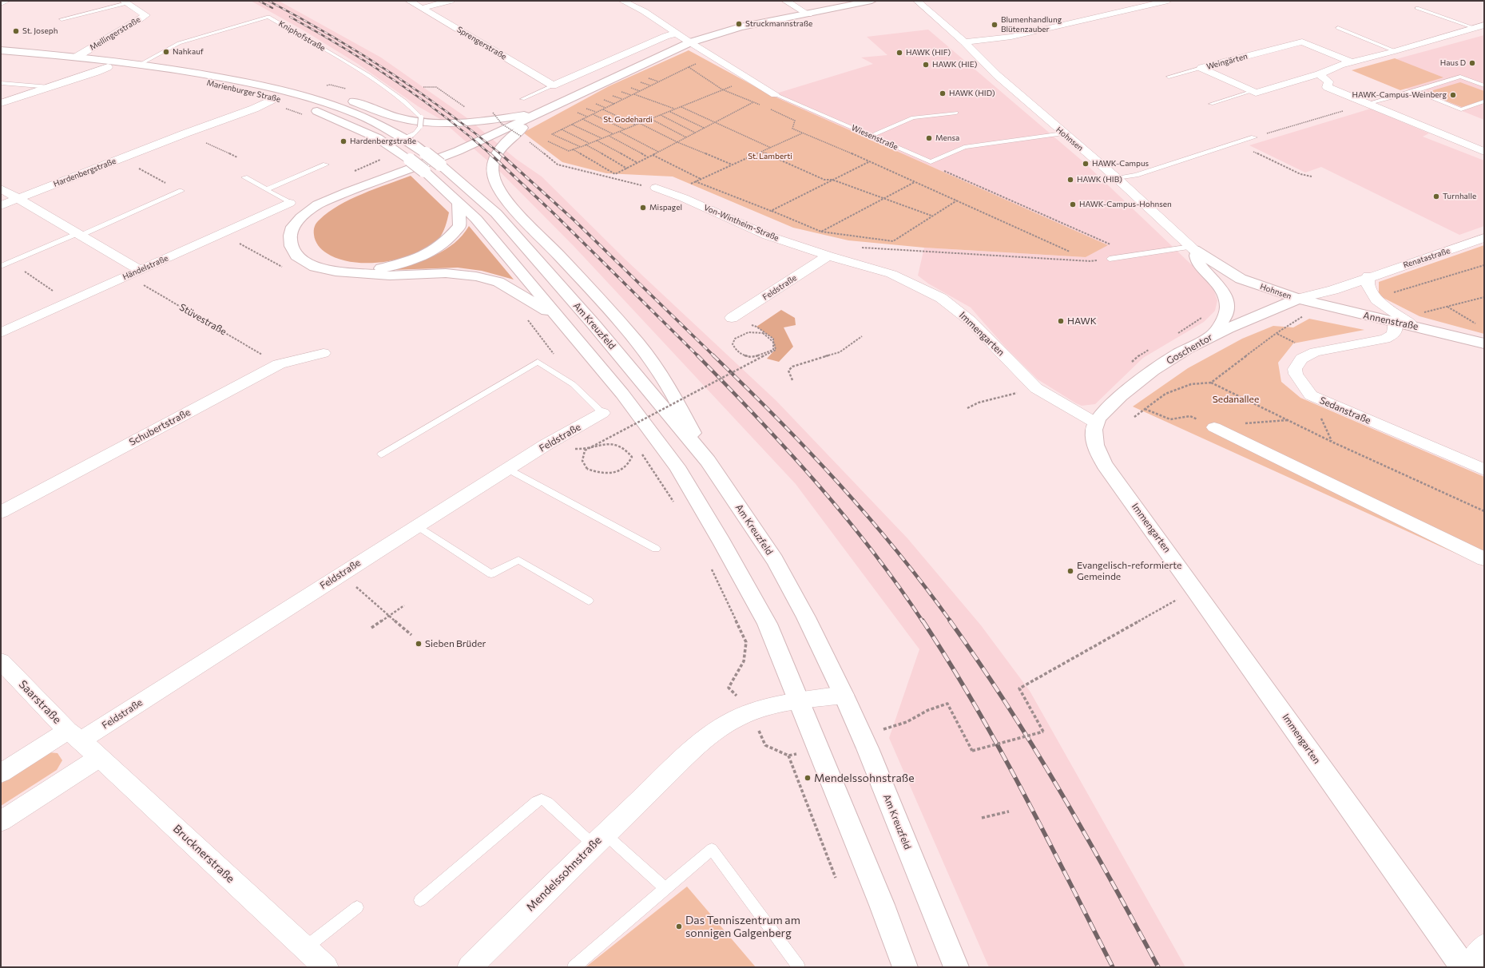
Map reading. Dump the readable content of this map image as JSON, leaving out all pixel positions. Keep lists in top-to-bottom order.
{
  "streets": {
    "main road": [
      "Marienburger Straße",
      "Hohnsen",
      "Annenstraße",
      "Am Kreuzfeld",
      "Immengarten",
      "Goschentor"
    ],
    "street": [
      "Mellingerstraße",
      "Sprengerstraße",
      "Weingärten",
      "Wiesenstraße",
      "Hardenbergstraße",
      "Von-Wintheim-Straße",
      "Renatastraße",
      "Händelstraße",
      "Feldstraße",
      "Sedanstraße",
      "Schubertstraße",
      "Saarstraße",
      "Brucknerstraße",
      "Mendelssohnstraße"
    ],
    "lane": ["Kniphofstraße"],
    "path": ["Stüvestraße"]
  },
  "crossings": [
    ["Mellingerstraße", "Marienburger Straße"],
    ["Kniphofstraße", "Marienburger Straße"],
    ["Marienburger Straße", "Hardenbergstraße"],
    ["Marienburger Straße", "Am Kreuzfeld"],
    ["Hohnsen", "Renatastraße"],
    ["Hohnsen", "Annenstraße"],
    ["Hohnsen", "Goschentor"],
    ["Von-Wintheim-Straße", "Feldstraße"],
    ["Von-Wintheim-Straße", "Immengarten"],
    ["Renatastraße", "Annenstraße"],
    ["Renatastraße", "Goschentor"],
    ["Händelstraße", "Stüvestraße"],
    ["Feldstraße", "Immengarten"],
    ["Feldstraße", "Saarstraße"],
    ["Feldstraße", "Brucknerstraße"],
    ["Stüvestraße", "Schubertstraße"],
    ["Annenstraße", "Goschentor"],
    ["Annenstraße", "Sedanstraße"],
    ["Am Kreuzfeld", "Mendelssohnstraße"],
    ["Immengarten", "Goschentor"],
    ["Saarstraße", "Brucknerstraße"]
  ],
  "parks": ["St. Godehardi", "St. Lamberti", "Sedanallee"],
  "places": [
    "Struckmannstraße",
    "Blumenhandlung Blütenzauber",
    "St. Joseph",
    "Nahkauf",
    "HAWK (HIF)",
    "Haus D",
    "HAWK (HIE)",
    "HAWK (HID)",
    "HAWK-Campus-Weinberg",
    "Mensa",
    "Hardenbergstraße",
    "HAWK-Campus",
    "HAWK (HIB)",
    "Turnhalle",
    "HAWK-Campus-Hohnsen",
    "Mispagel",
    "HAWK",
    "Evangelisch-reformierte Gemeinde",
    "Sieben Brüder",
    "Mendelssohnstraße",
    "Das Tenniszentrum am sonnigen Galgenberg"
  ]
}
